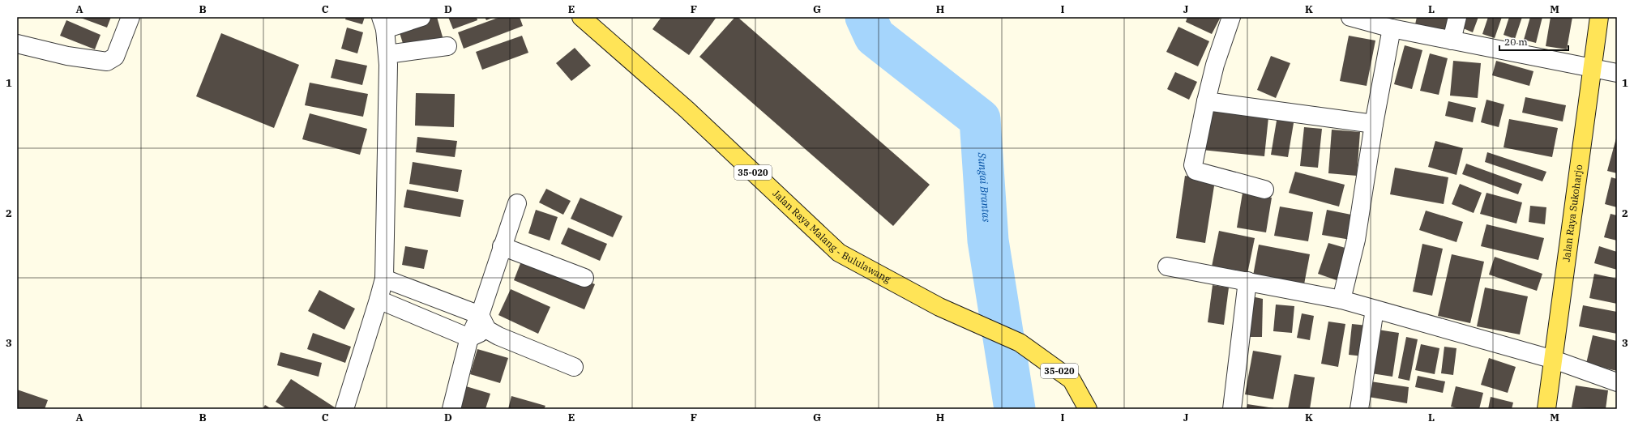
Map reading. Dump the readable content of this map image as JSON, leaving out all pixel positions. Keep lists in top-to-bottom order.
{
  "streets": {
    "main road": ["35-020", "Jalan Raya Sukoharjo", "Jalan Raya Malang - Bululawang"]
  },
  "water": ["Sungai Brantas"],
  "scale_bar": "20 m",
  "grid": {
    "columns": [
      "A",
      "B",
      "C",
      "D",
      "E",
      "F",
      "G",
      "H",
      "I",
      "J",
      "K",
      "L",
      "M"
    ],
    "rows": ["1", "2", "3"]
  }
}
